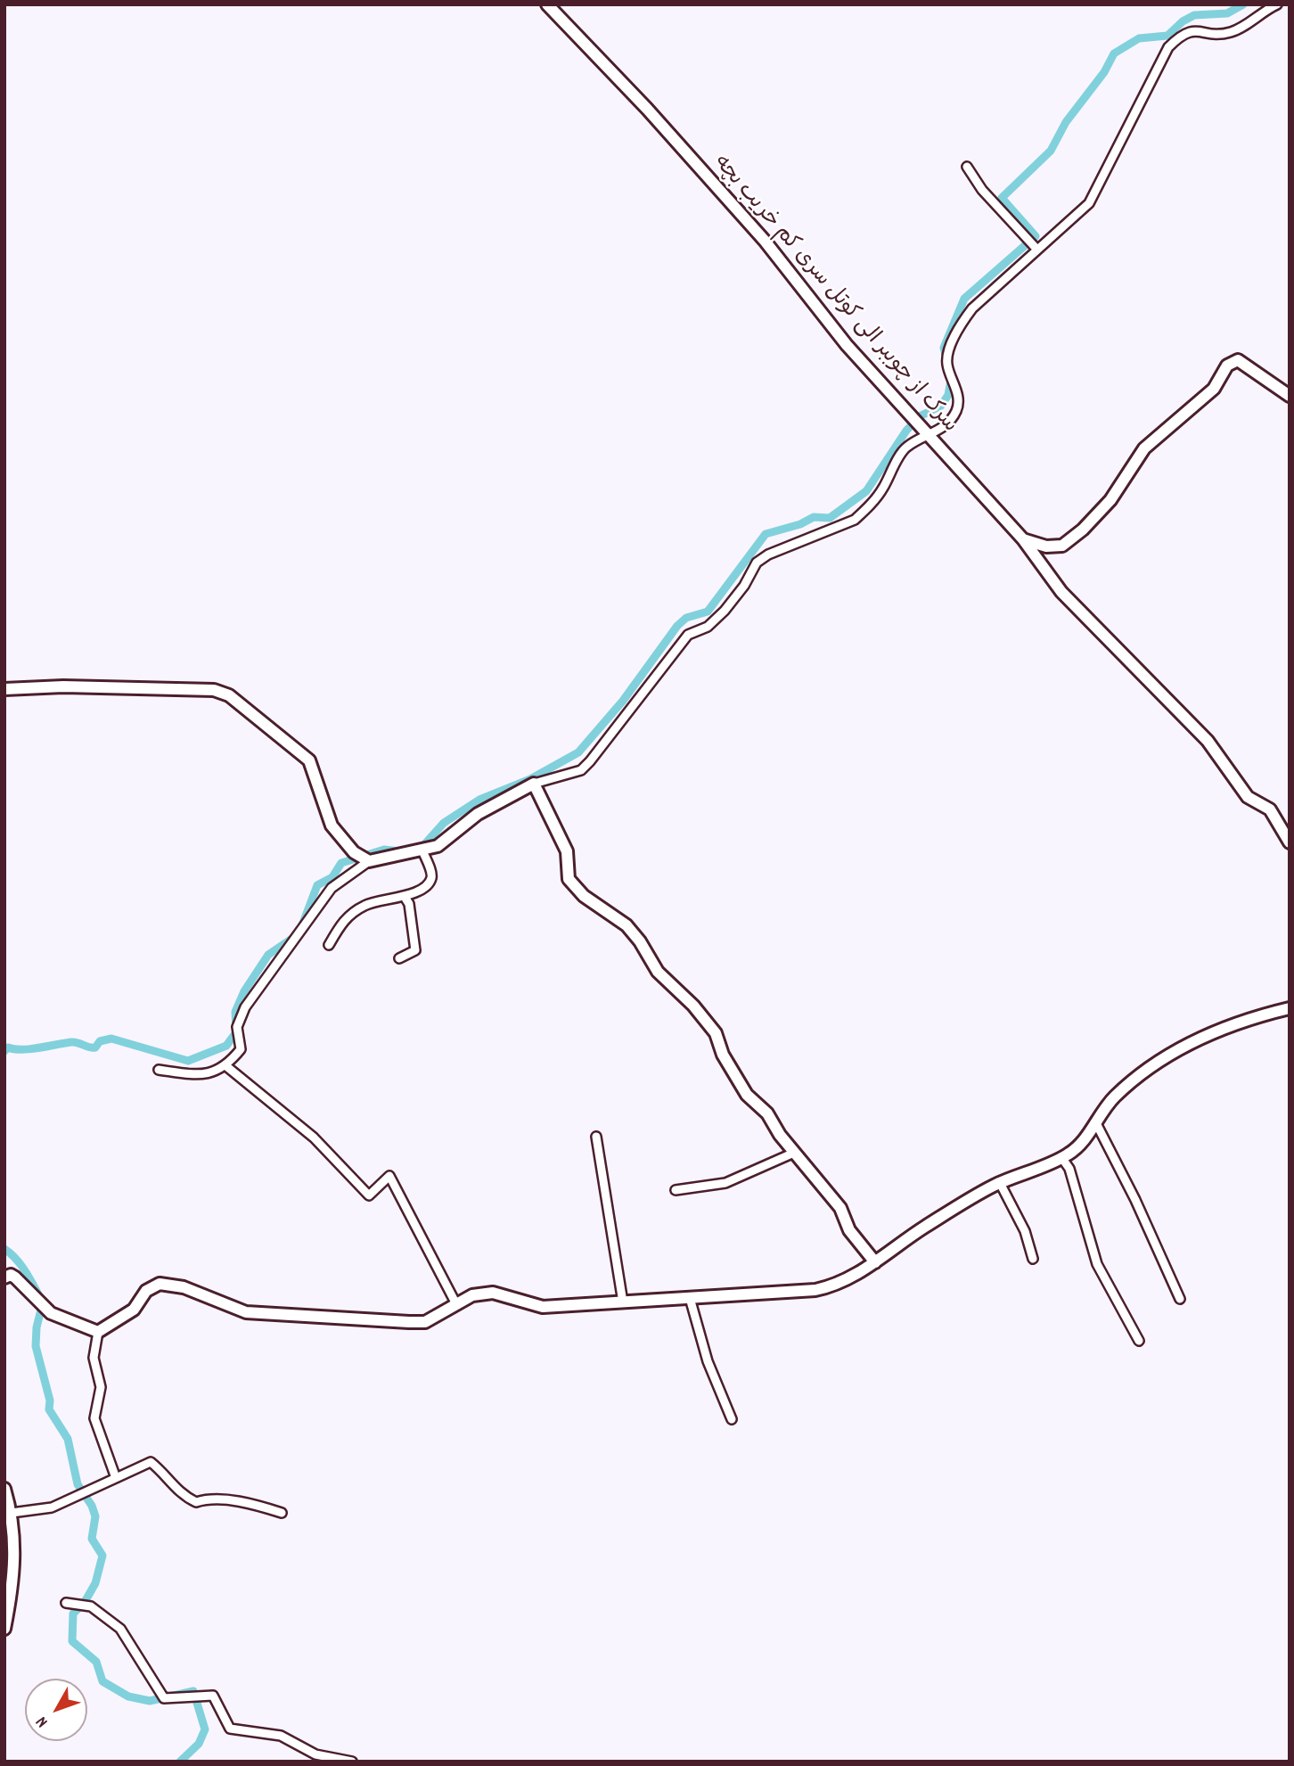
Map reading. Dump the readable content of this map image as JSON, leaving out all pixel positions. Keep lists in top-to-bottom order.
{
  "streets": {
    "street": ["سرک از چوببر الی کوتل سری کم خریب بچه"]
  },
  "north": "bottom left"
}
